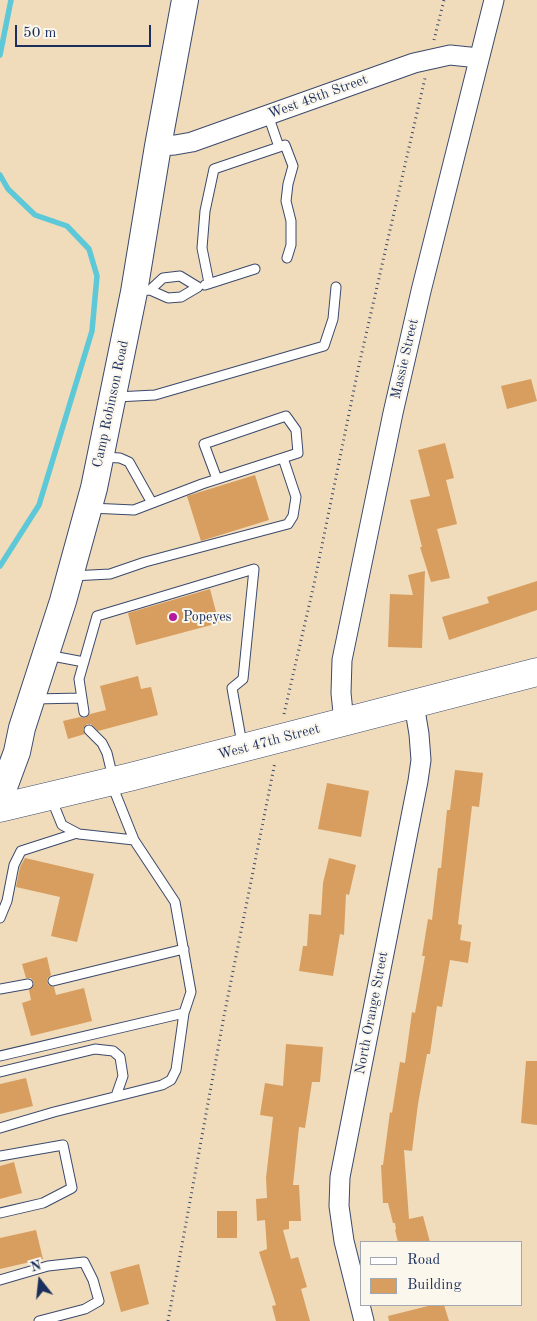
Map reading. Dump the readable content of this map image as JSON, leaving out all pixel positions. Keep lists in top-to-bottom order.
{
  "streets": {
    "main road": ["Camp Robinson Road", "West 47th Street"],
    "street": ["West 48th Street", "Massie Street", "North Orange Street"]
  },
  "crossings": [
    ["West 48th Street", "Massie Street"],
    ["West 48th Street", "Camp Robinson Road"],
    ["Massie Street", "West 47th Street"],
    ["West 47th Street", "North Orange Street"]
  ],
  "places": ["Popeyes"],
  "legend": ["Road", "Building"],
  "scale_bar": "50 m",
  "north": "top"
}
